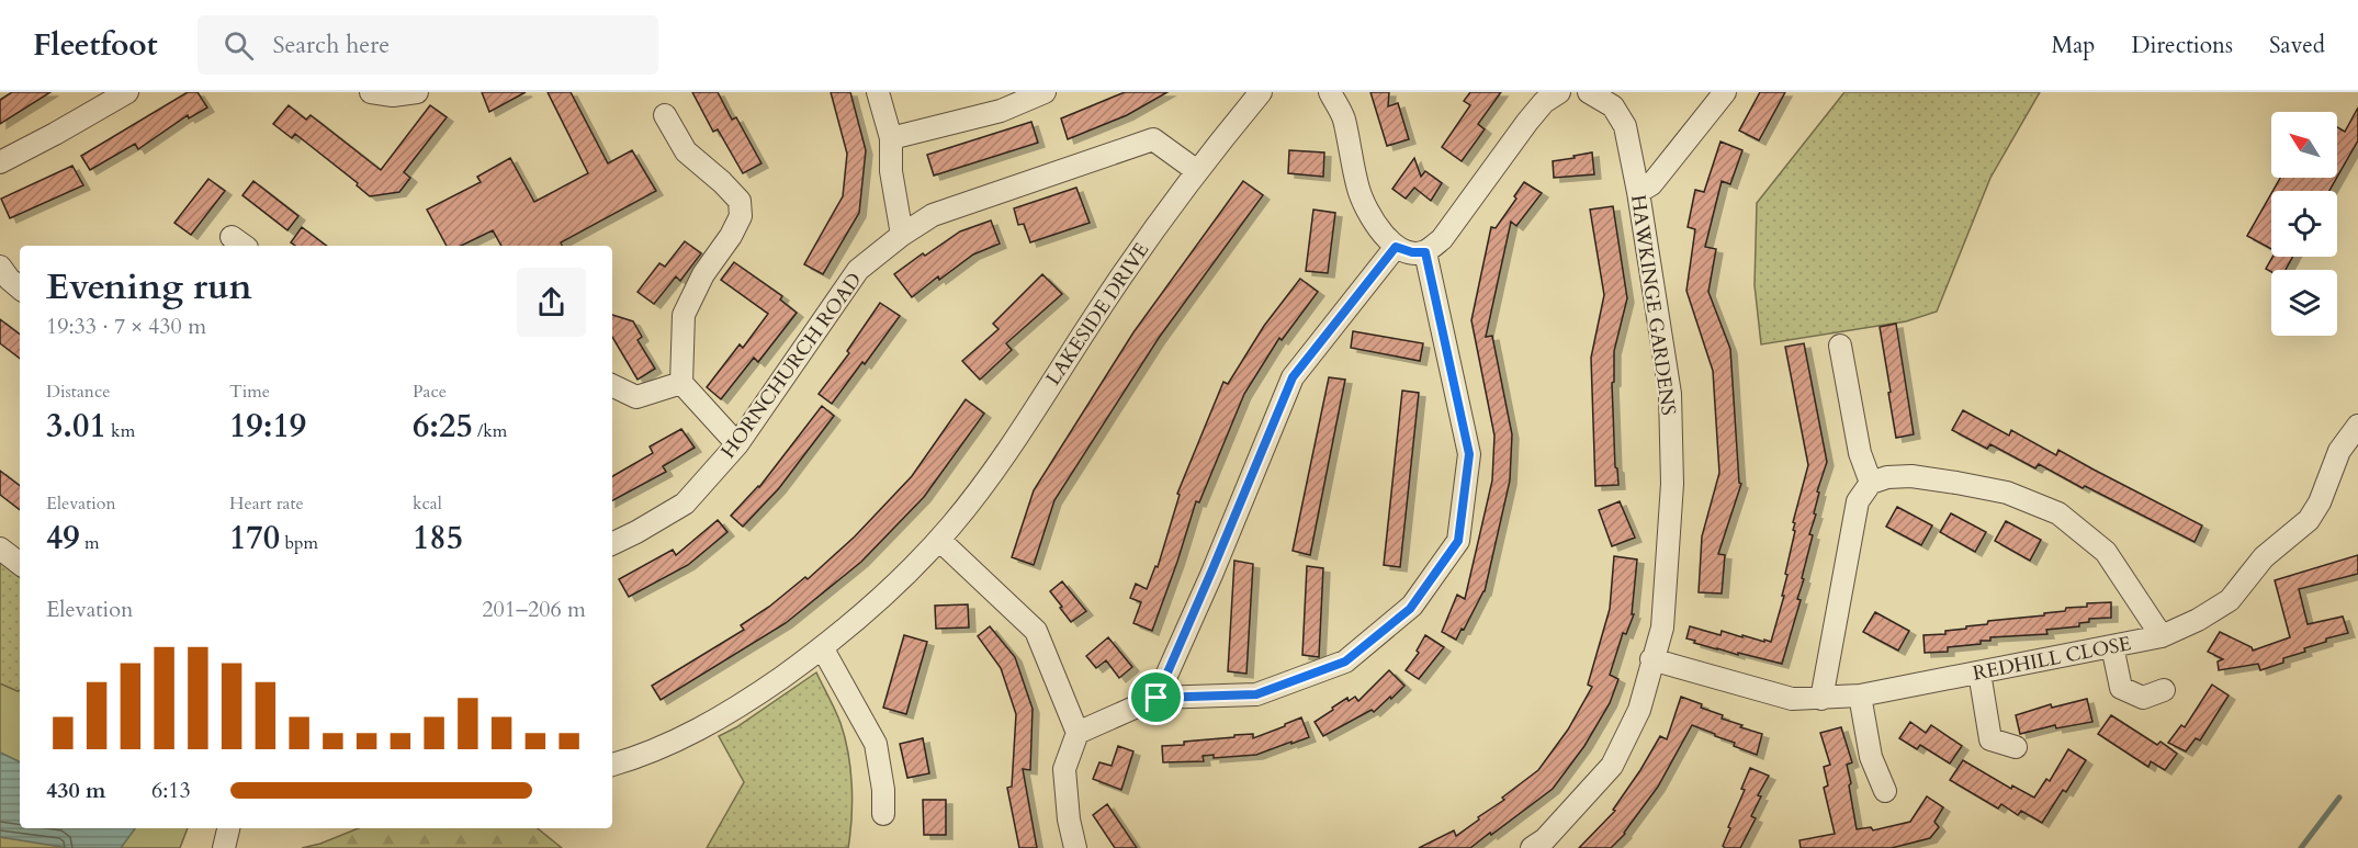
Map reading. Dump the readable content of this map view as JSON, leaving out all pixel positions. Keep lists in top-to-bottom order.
{
  "streets": {
    "street": [
      "HAWKINGE GARDENS",
      "LAKESIDE DRIVE",
      "HORNCHURCH ROAD",
      "REDHILL CLOSE"
    ]
  },
  "crossings": [
    ["HAWKINGE GARDENS", "REDHILL CLOSE"],
    ["LAKESIDE DRIVE", "HORNCHURCH ROAD"]
  ],
  "north": "top left",
  "page": {
    "header": "Fleetfoot",
    "search": "Search here",
    "nav": ["Map", "Directions", "Saved"],
    "heading": ["Evening run", "19:33 · 7 × 430 m"],
    "stats": [
      ["Distance", "3.01 km"],
      ["Time", "19:19"],
      ["Pace", "6:25 /km"],
      ["Elevation", "49 m"],
      ["Heart rate", "170 bpm"],
      ["kcal", "185"]
    ],
    "chart": ["Elevation", "201–206 m"],
    "list": [
      {
        "name": "430 m",
        "note": "6:13"
      }
    ]
  }
}
